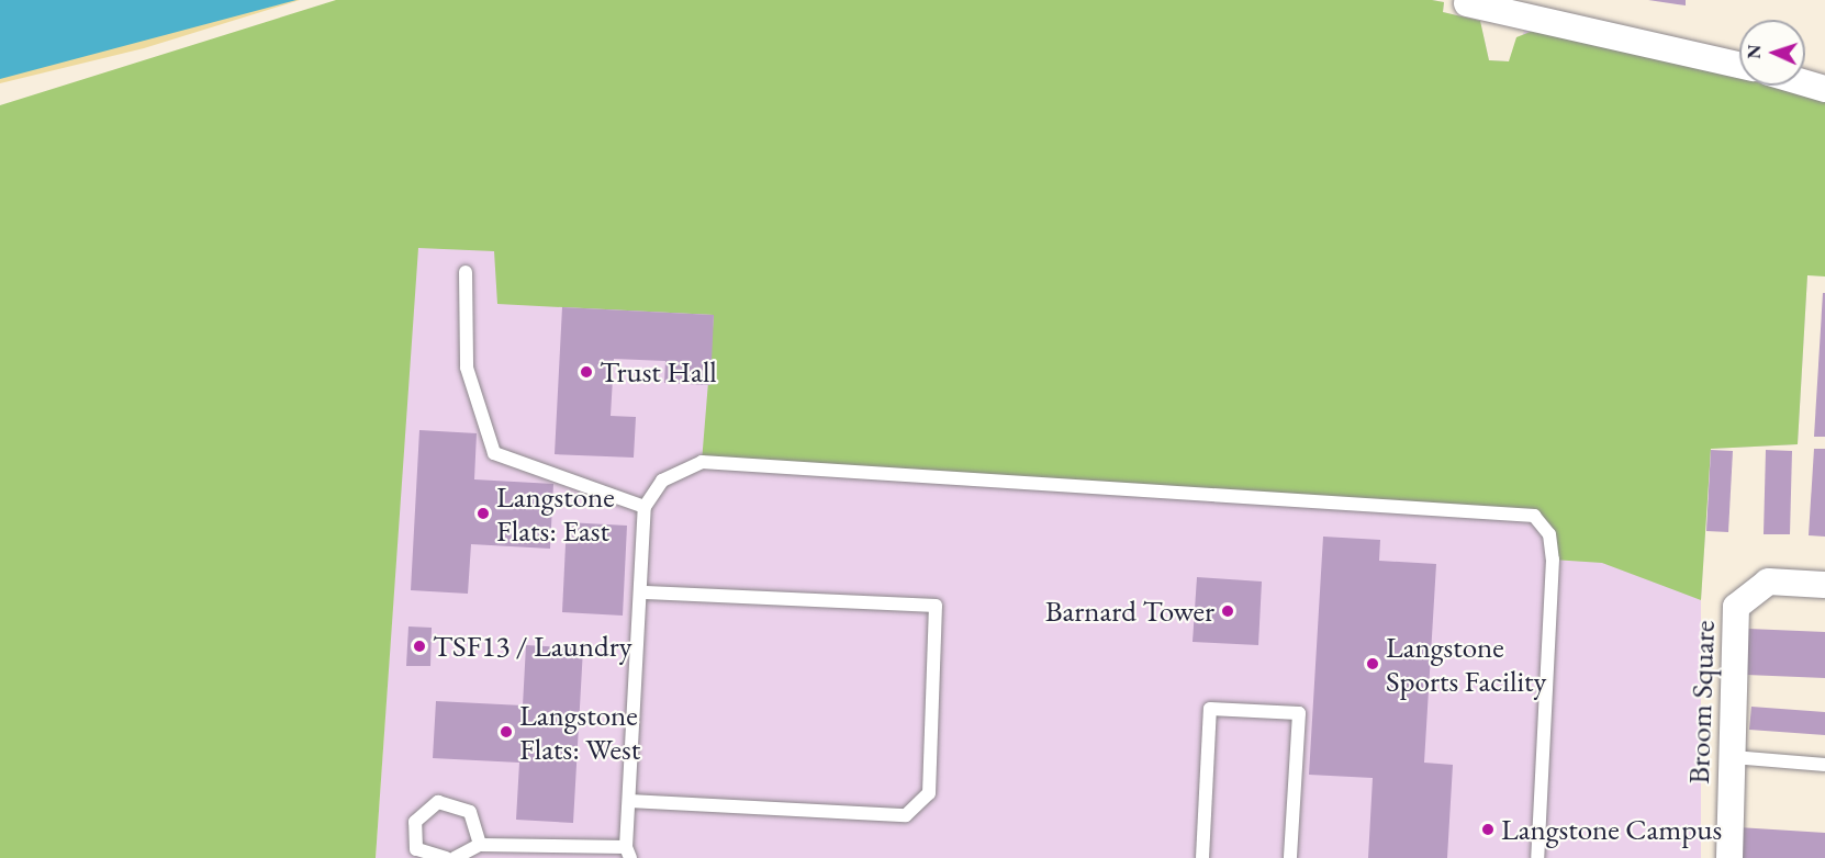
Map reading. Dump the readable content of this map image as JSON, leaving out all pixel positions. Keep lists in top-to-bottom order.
{
  "streets": {
    "street": ["Broom Square"]
  },
  "places": [
    "Trust Hall",
    "Langstone Flats: East",
    "Barnard Tower",
    "TSF13 / Laundry",
    "Langstone Sports Facility",
    "Langstone Flats: West",
    "Langstone Campus"
  ],
  "north": "left"
}
